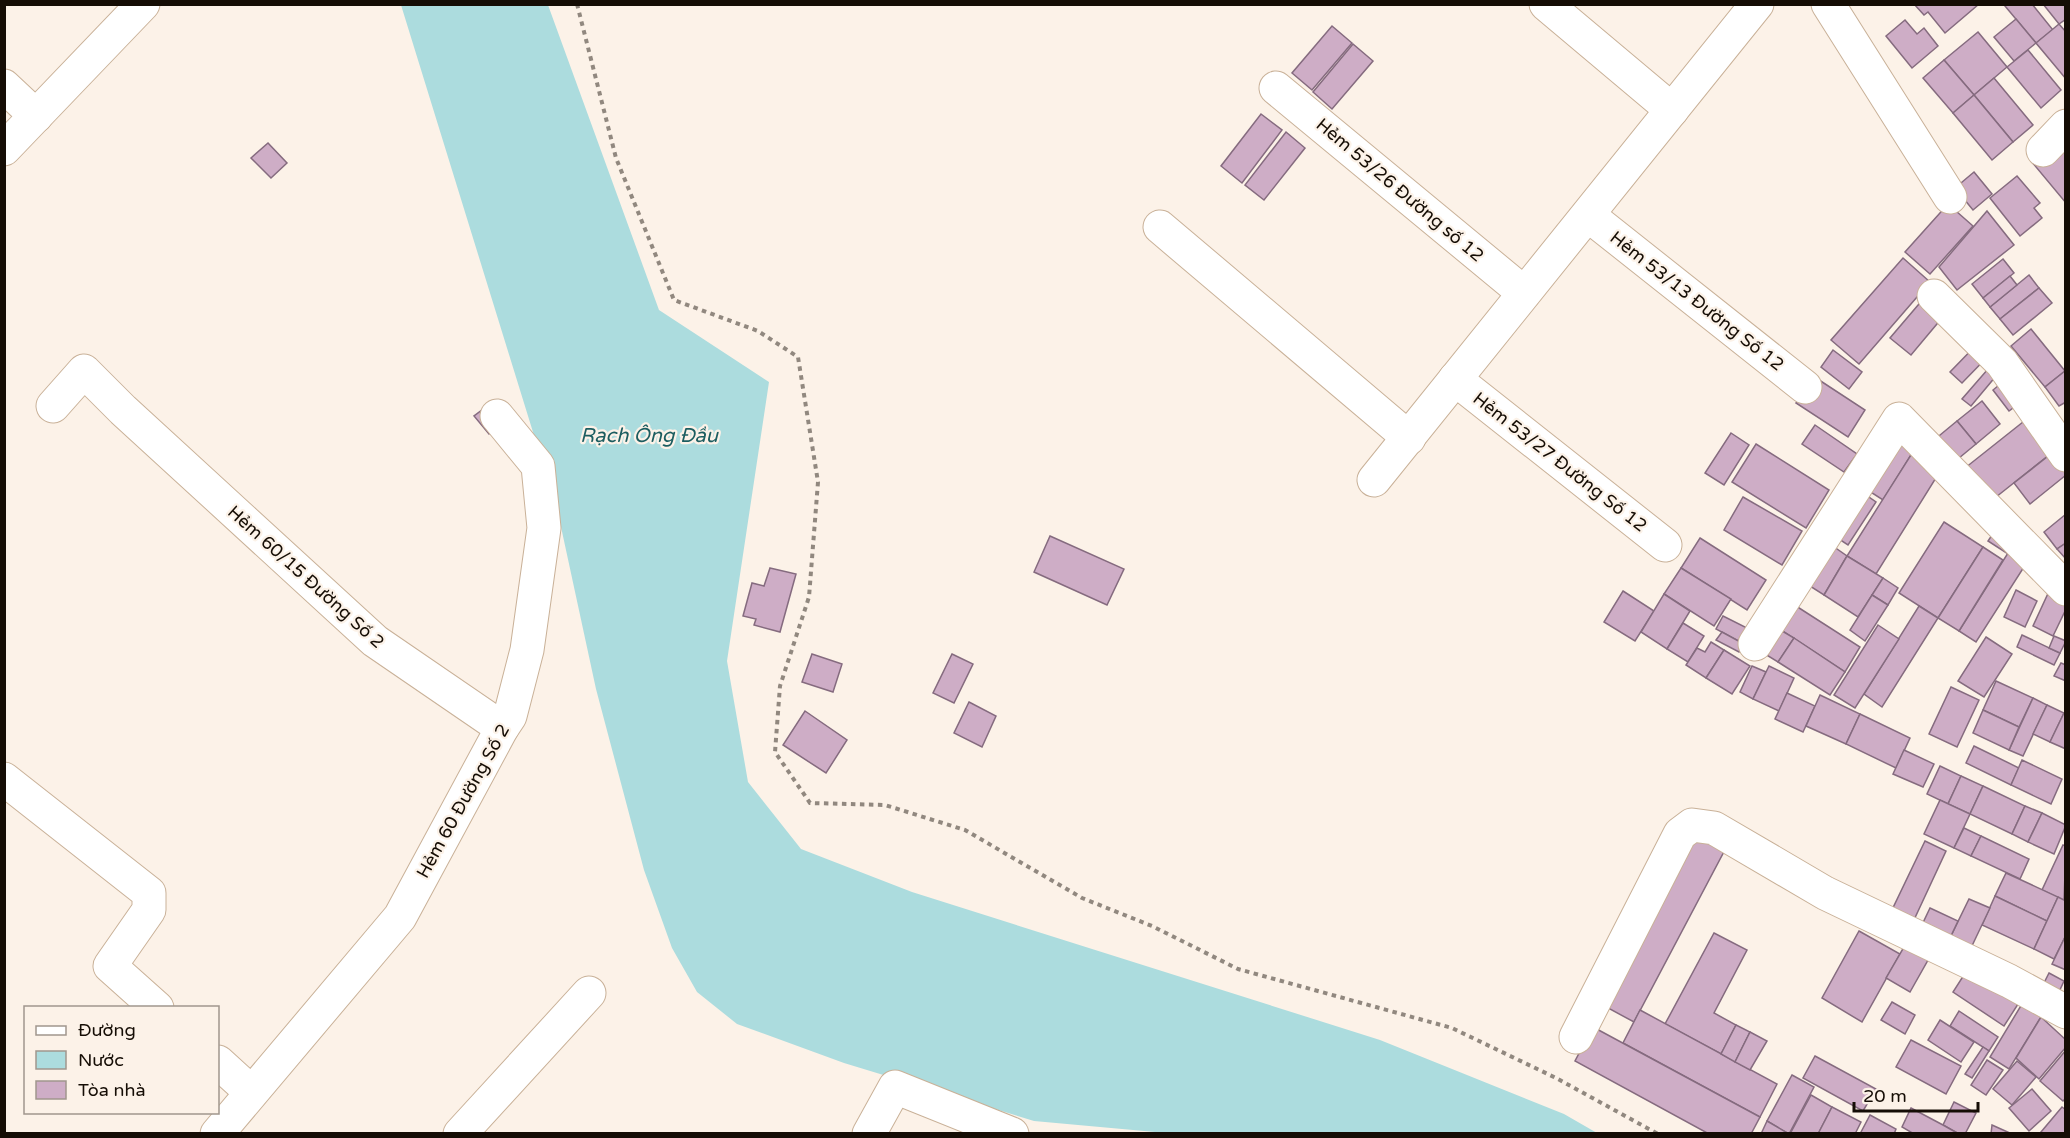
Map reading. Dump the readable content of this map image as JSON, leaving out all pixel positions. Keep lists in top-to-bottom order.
{
  "streets": {
    "street": [
      "Hẻm 53/26 Đường số 12",
      "Hẻm 53/13 Đường Số 12",
      "Hẻm 53/27 Đường Số 12",
      "Hẻm 60/15 Đường Số 2",
      "Hẻm 60 Đường Số 2"
    ]
  },
  "crossings": [
    ["Hẻm 60/15 Đường Số 2", "Hẻm 60 Đường Số 2"]
  ],
  "water": ["Rạch Ông Đầu"],
  "legend": ["Đường", "Nước", "Tòa nhà"],
  "scale_bar": "20 m"
}
